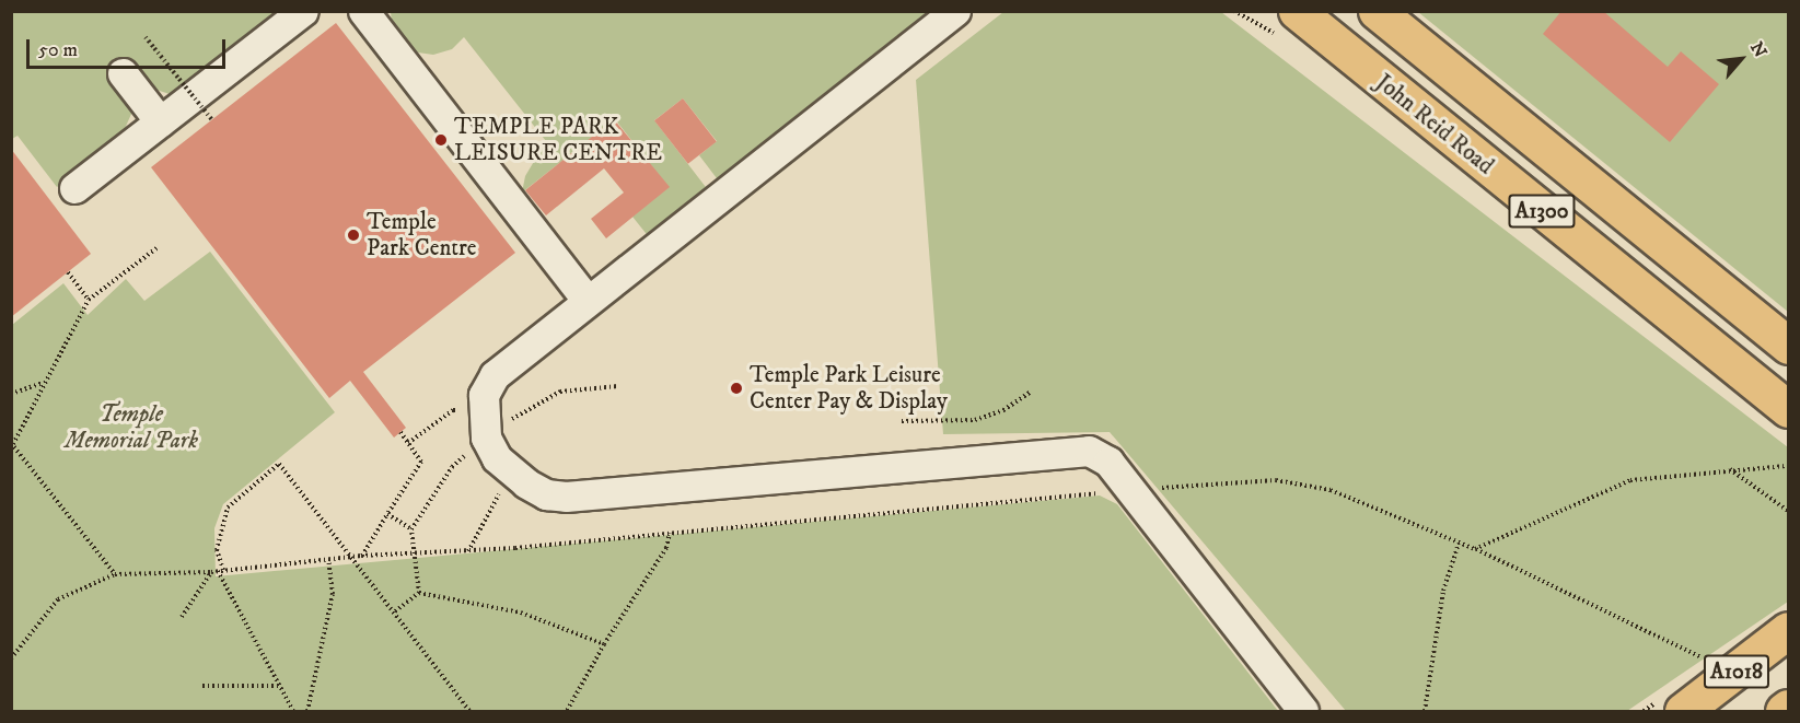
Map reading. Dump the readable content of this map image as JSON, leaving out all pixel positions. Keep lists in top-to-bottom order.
{
  "streets": {
    "highway": ["John Reid Road", "A1300", "A1018"]
  },
  "parks": ["Temple Memorial Park"],
  "places": ["TEMPLE PARK LEISURE CENTRE", "Temple Park Centre", "Temple Park Leisure Center Pay & Display"],
  "scale_bar": "50 m",
  "north": "top right"
}
